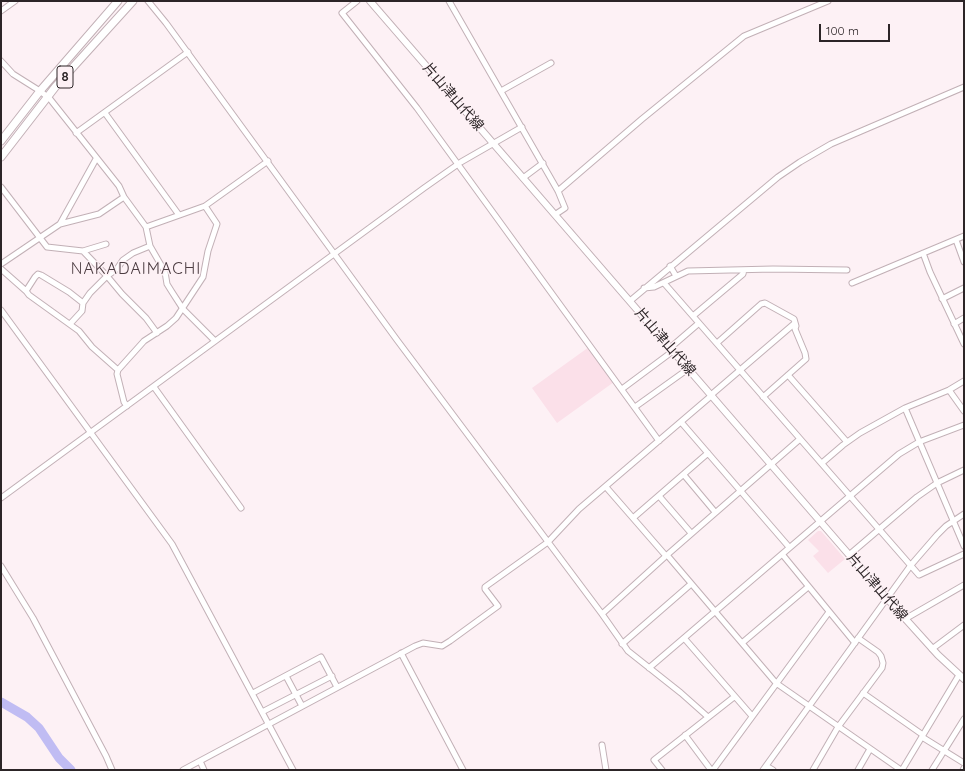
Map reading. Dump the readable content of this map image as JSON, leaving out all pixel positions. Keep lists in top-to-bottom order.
{
  "streets": {
    "highway": ["8"],
    "main road": ["片山津山代線"]
  },
  "districts": ["NAKADAIMACHI"],
  "scale_bar": "100 m"
}
